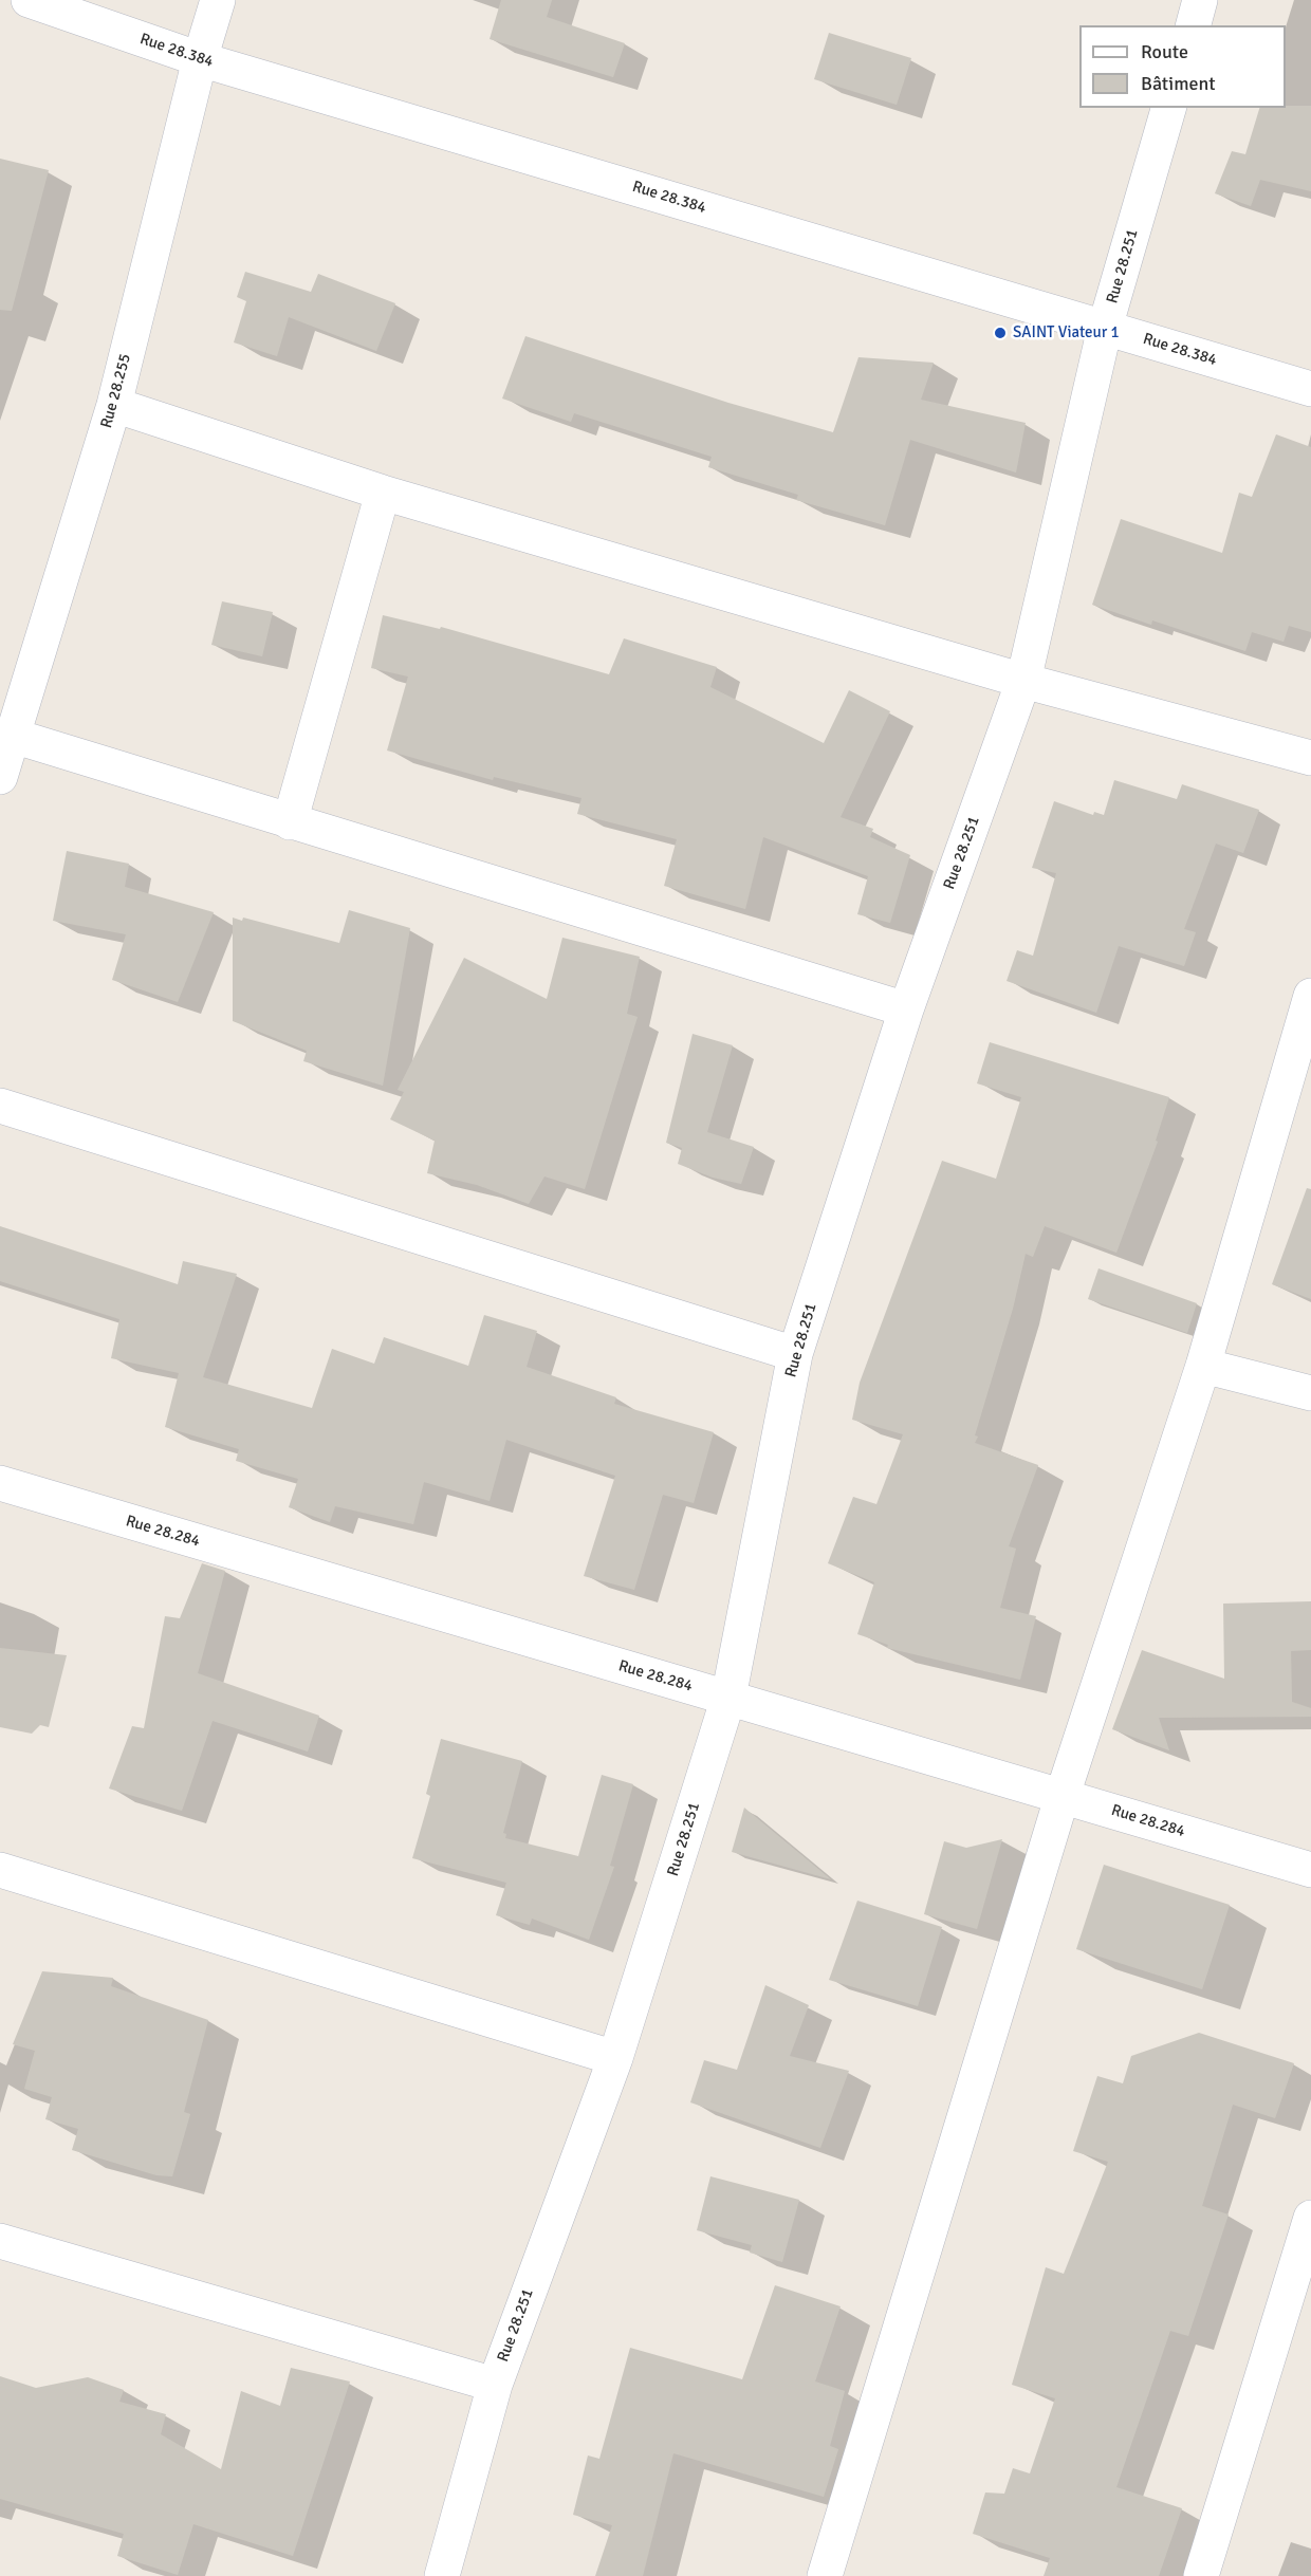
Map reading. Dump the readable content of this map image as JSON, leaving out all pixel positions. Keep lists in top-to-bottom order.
{
  "streets": {
    "street": [
      "Rue 28.384",
      "Rue 28.251",
      "Rue 28.255",
      "Rue 28.284"
    ]
  },
  "crossings": [
    ["Rue 28.384", "Rue 28.251"],
    ["Rue 28.384", "Rue 28.255"],
    ["Rue 28.251", "Rue 28.284"]
  ],
  "places": ["SAINT Viateur 1"],
  "legend": ["Route", "Bâtiment"]
}
